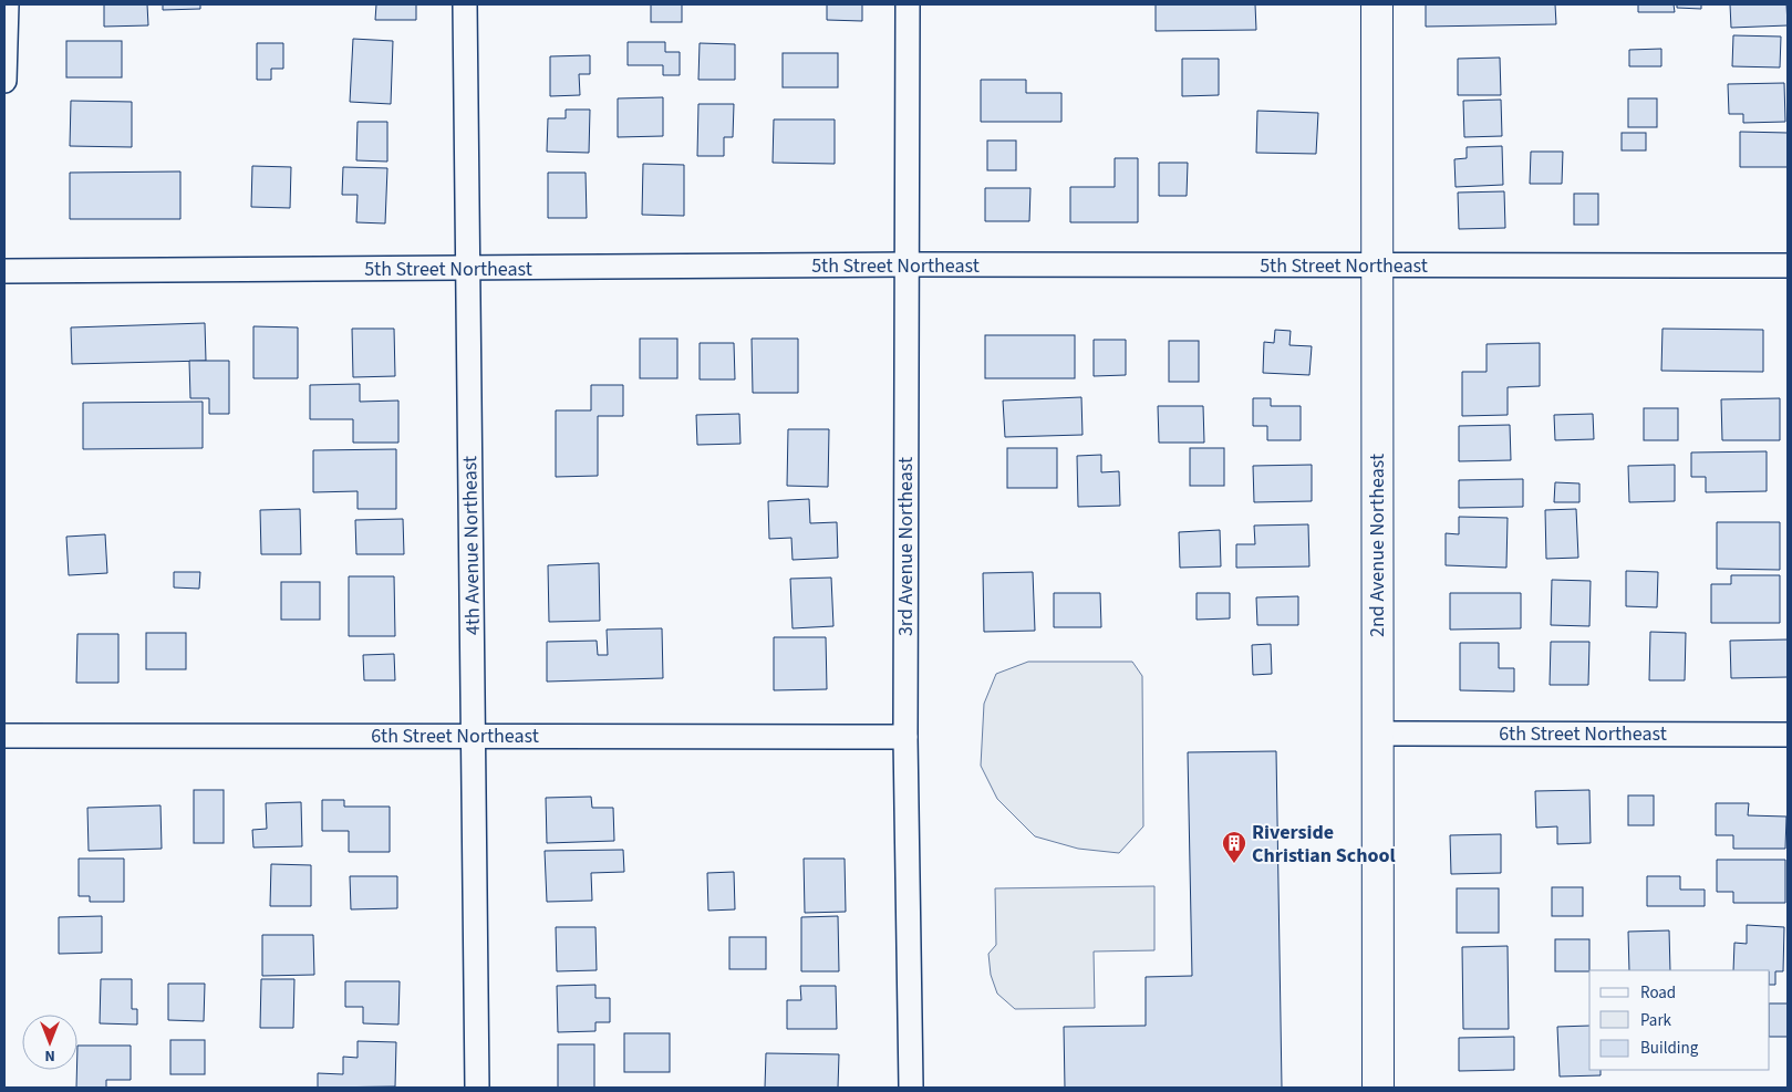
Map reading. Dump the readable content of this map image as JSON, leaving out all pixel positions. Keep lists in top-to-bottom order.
{
  "streets": {
    "street": [
      "5th Street Northeast",
      "4th Avenue Northeast",
      "2nd Avenue Northeast",
      "3rd Avenue Northeast",
      "6th Street Northeast"
    ]
  },
  "crossings": [
    ["5th Street Northeast", "4th Avenue Northeast"],
    ["5th Street Northeast", "2nd Avenue Northeast"],
    ["5th Street Northeast", "3rd Avenue Northeast"],
    ["4th Avenue Northeast", "6th Street Northeast"],
    ["2nd Avenue Northeast", "6th Street Northeast"],
    ["3rd Avenue Northeast", "6th Street Northeast"]
  ],
  "places": {
    "building": ["Riverside Christian School"]
  },
  "legend": ["Road", "Park", "Building"],
  "north": "bottom"
}
